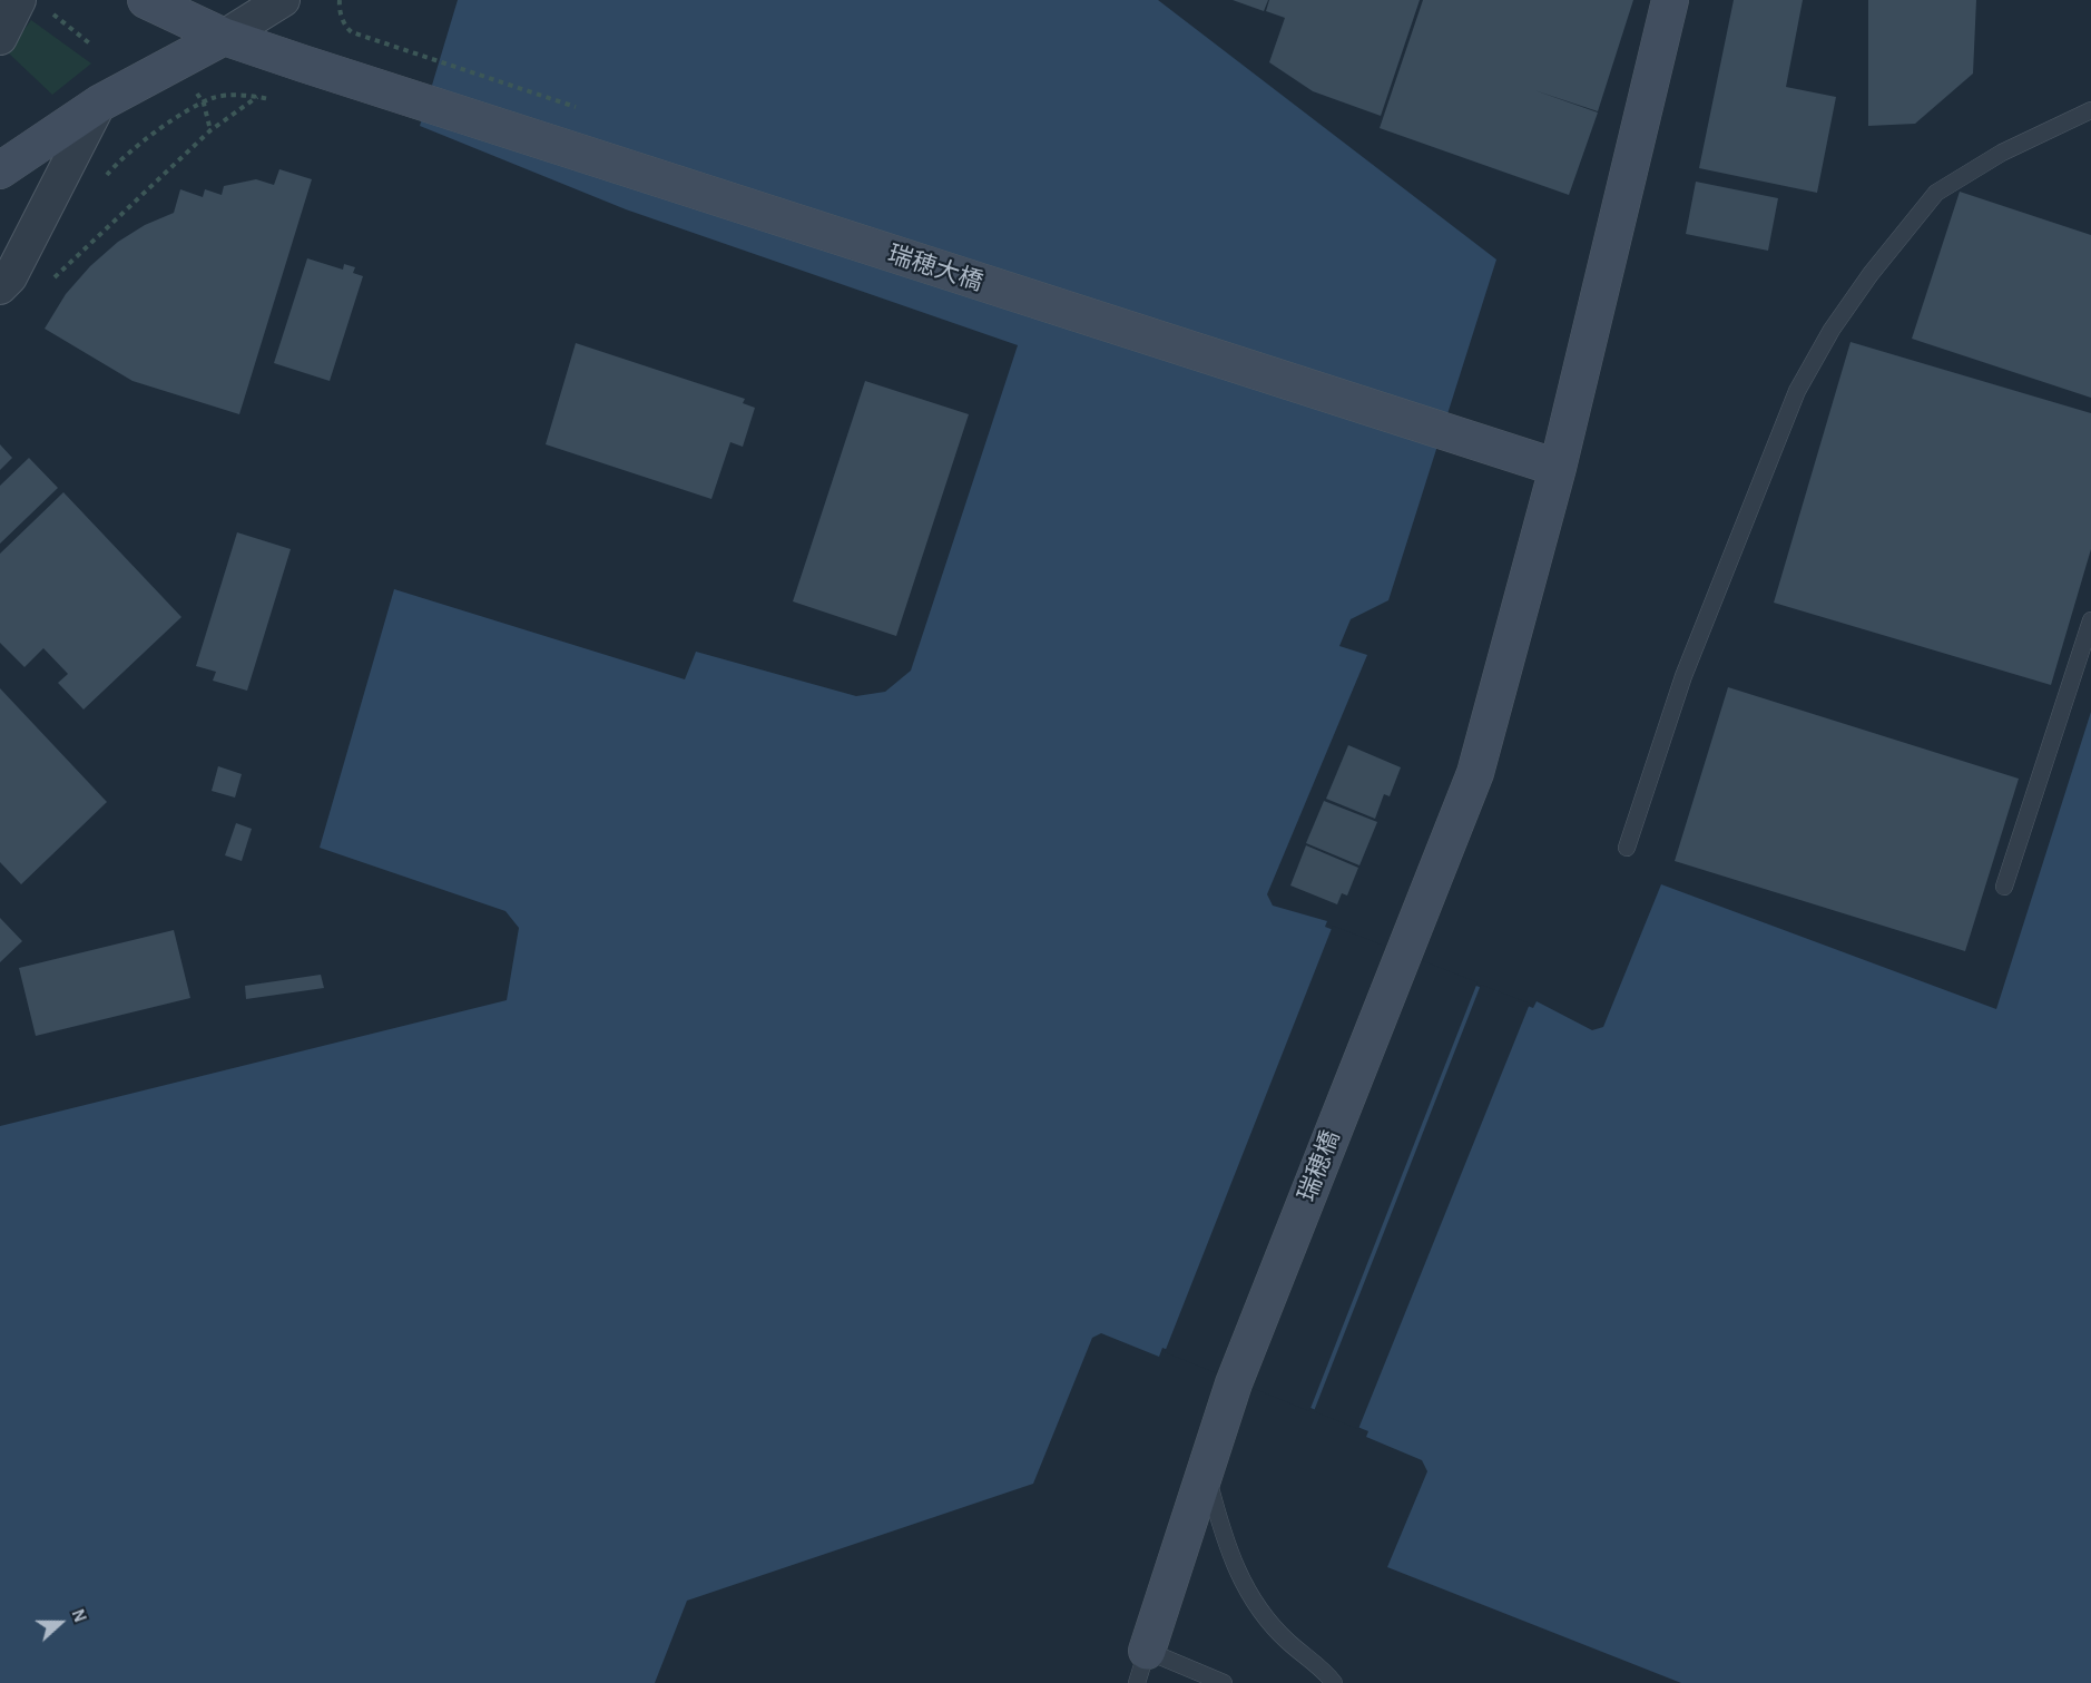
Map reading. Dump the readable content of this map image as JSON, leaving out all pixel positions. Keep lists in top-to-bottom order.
{
  "streets": {
    "street": ["瑞穂大橋", "瑞穂橋"]
  },
  "crossings": [
    ["瑞穂大橋", "瑞穂橋"]
  ],
  "north": "right"
}
